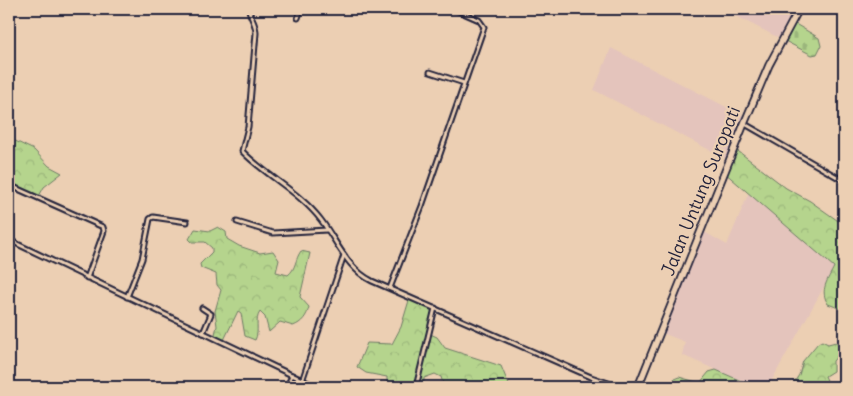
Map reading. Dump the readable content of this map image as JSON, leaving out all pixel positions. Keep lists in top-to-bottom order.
{
  "streets": {
    "main road": ["Jalan Untung Suropati"]
  }
}
